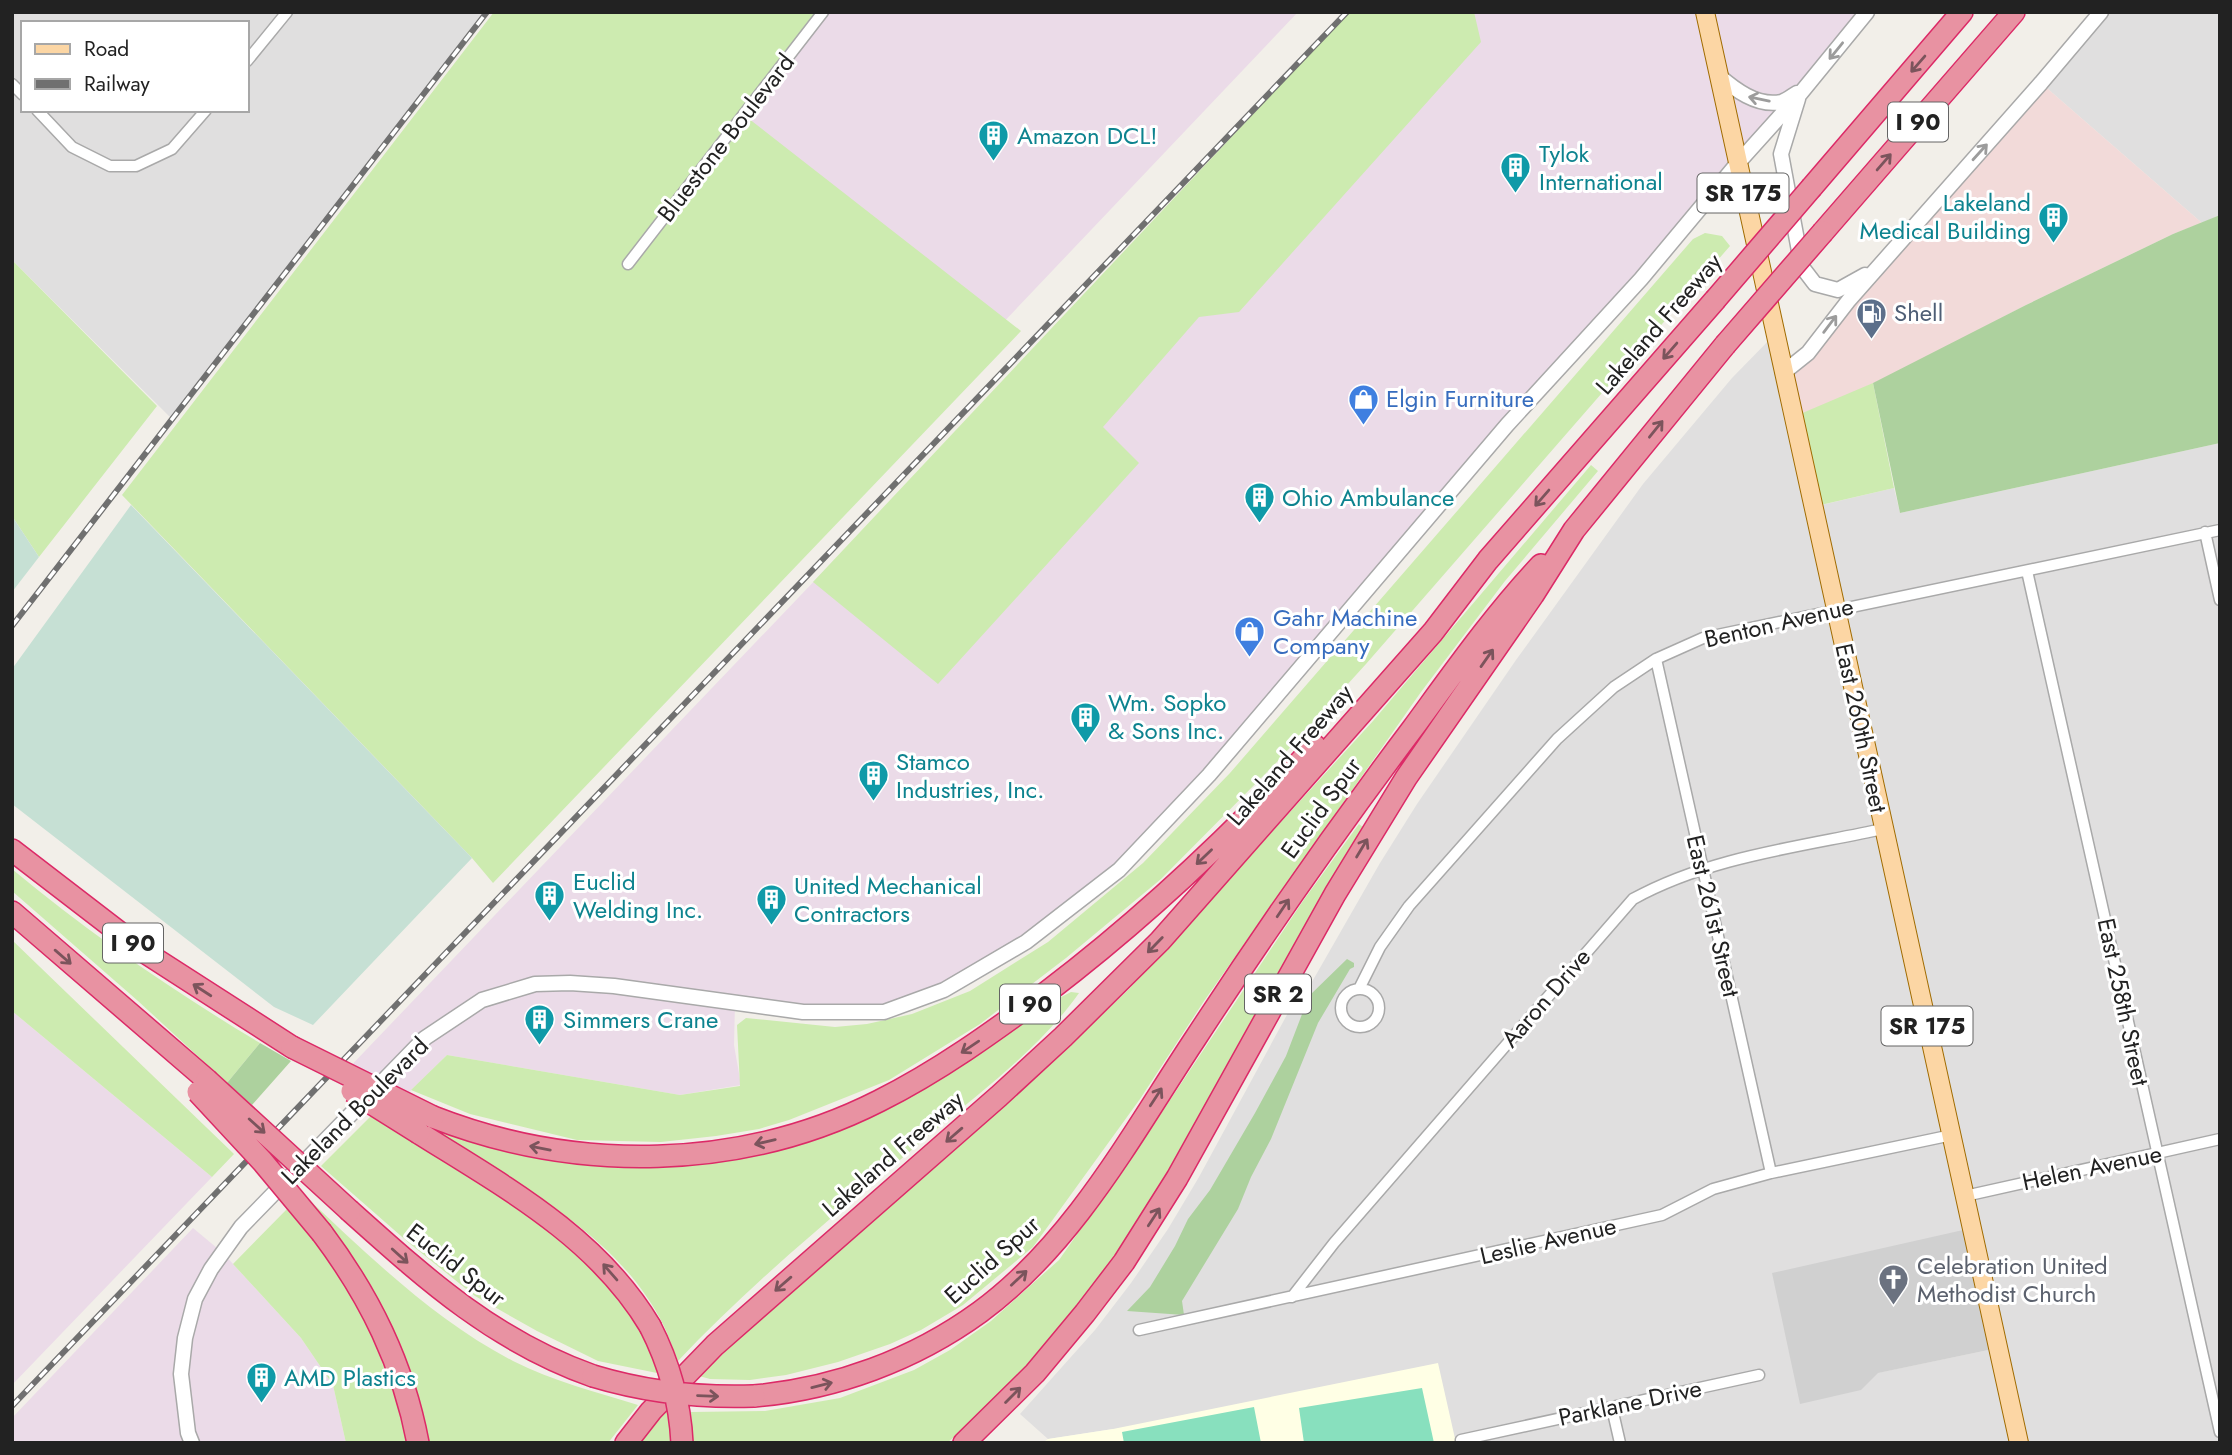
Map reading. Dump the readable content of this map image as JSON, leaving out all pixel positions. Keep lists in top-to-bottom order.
{
  "streets": {
    "highway": [
      "I 90",
      "Lakeland Freeway",
      "Euclid Spur",
      "SR 2"
    ],
    "main road": ["SR 175", "East 260th Street"],
    "street": [
      "Bluestone Boulevard",
      "Benton Avenue",
      "East 261st Street",
      "Aaron Drive",
      "East 258th Street",
      "Lakeland Boulevard",
      "Helen Avenue",
      "Leslie Avenue",
      "Parklane Drive"
    ]
  },
  "crossings": [
    ["I 90", "Euclid Spur"],
    ["I 90", "SR 2"],
    ["Lakeland Freeway", "Euclid Spur"],
    ["Benton Avenue", "East 260th Street"],
    ["Benton Avenue", "East 261st Street"],
    ["Benton Avenue", "East 258th Street"],
    ["East 260th Street", "Aaron Drive"],
    ["East 260th Street", "Lakeland Boulevard"],
    ["East 260th Street", "Helen Avenue"],
    ["East 260th Street", "Leslie Avenue"],
    ["Euclid Spur", "SR 2"],
    ["East 261st Street", "Aaron Drive"],
    ["East 261st Street", "Leslie Avenue"],
    ["Aaron Drive", "Leslie Avenue"],
    ["East 258th Street", "Helen Avenue"]
  ],
  "places": {
    "building": [
      "Amazon DCL!",
      "Tylok International",
      "Lakeland Medical Building",
      "Ohio Ambulance",
      "Wm. Sopko & Sons Inc.",
      "Stamco Industries, Inc.",
      "Euclid Welding Inc.",
      "United Mechanical Contractors",
      "Simmers Crane",
      "AMD Plastics"
    ],
    "fuel station": ["Shell"],
    "shop": ["Elgin Furniture", "Gahr Machine Company"],
    "church": ["Celebration United Methodist Church"]
  },
  "legend": ["Road", "Railway"]
}
